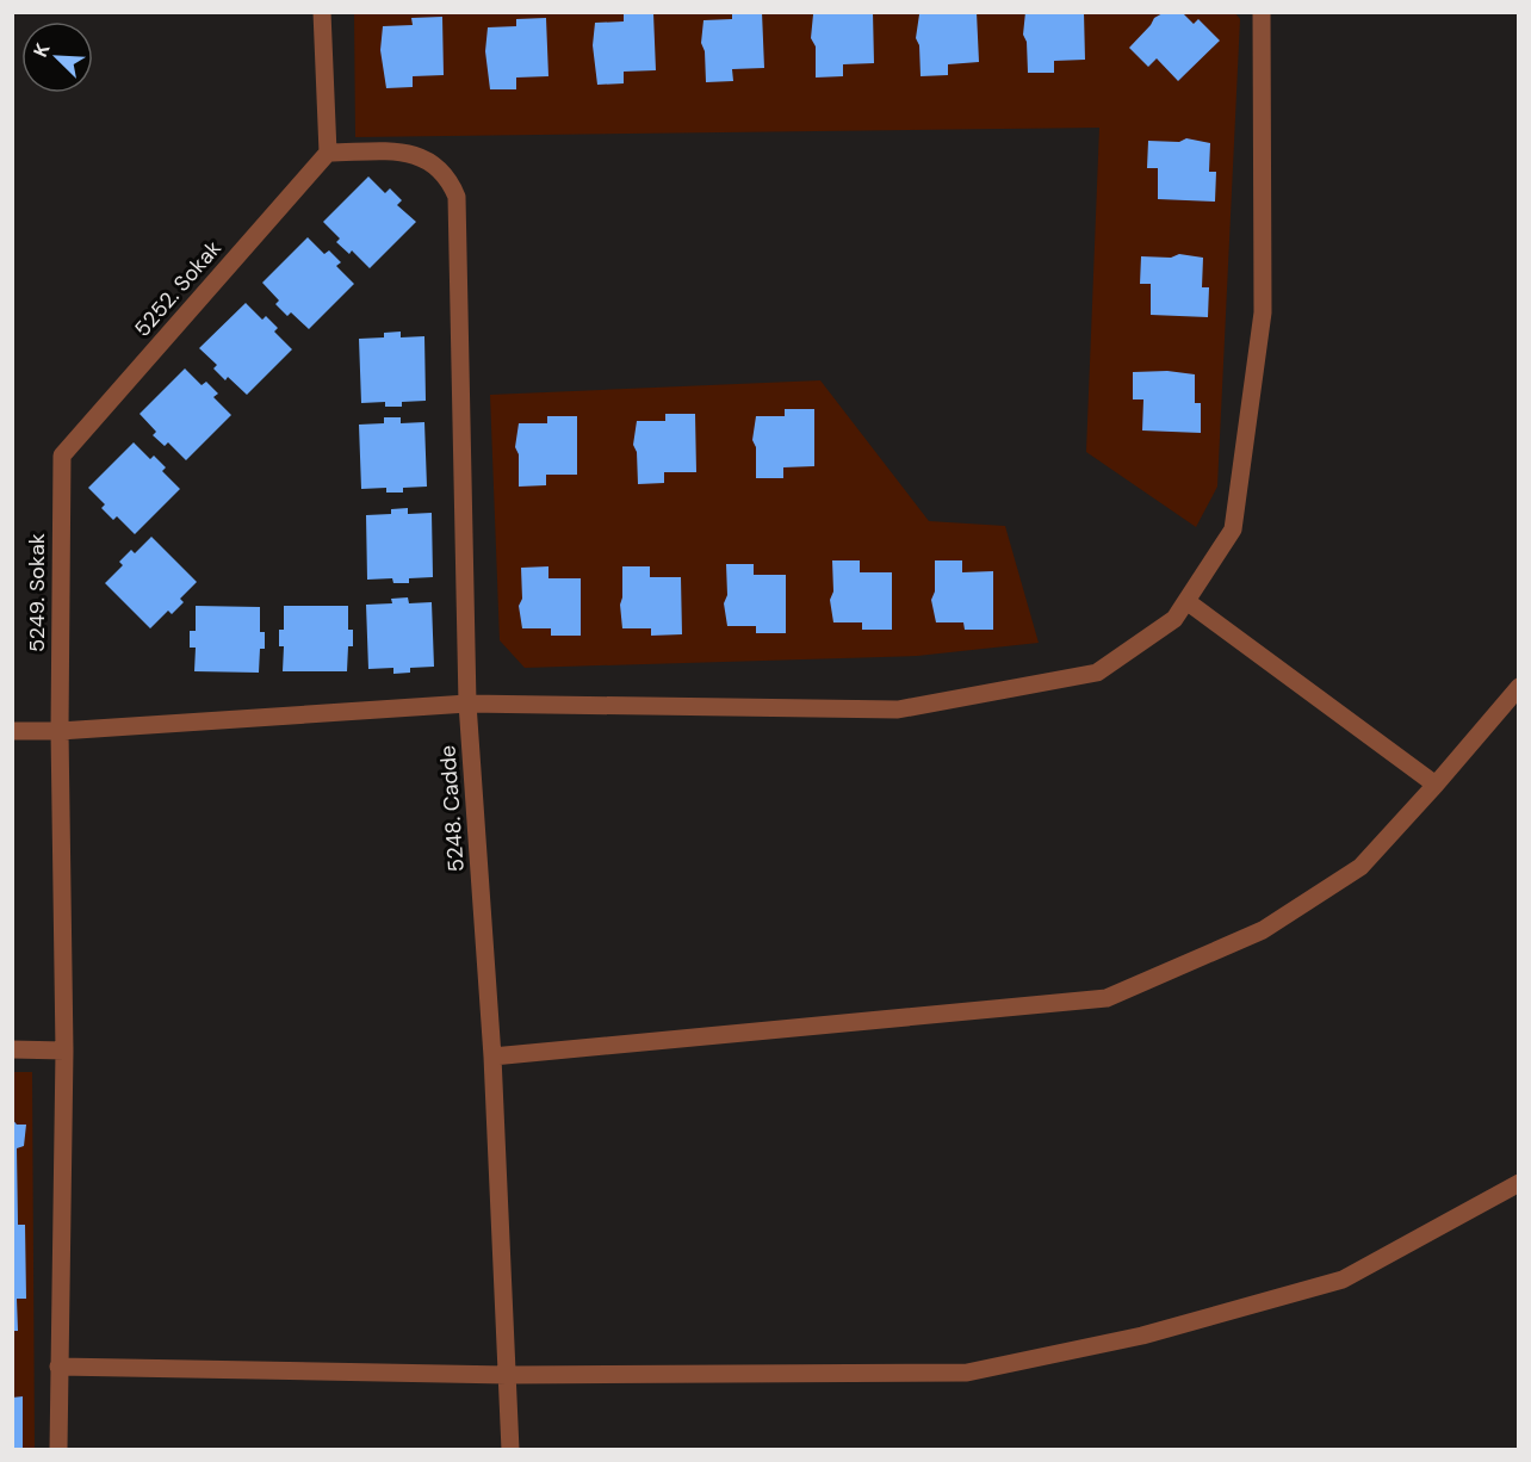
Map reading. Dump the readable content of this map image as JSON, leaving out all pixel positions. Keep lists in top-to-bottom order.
{
  "streets": {
    "street": ["5252. Sokak", "5249. Sokak", "5248. Cadde"]
  },
  "crossings": [
    ["5252. Sokak", "5249. Sokak"],
    ["5252. Sokak", "5248. Cadde"]
  ],
  "north": "top left"
}
